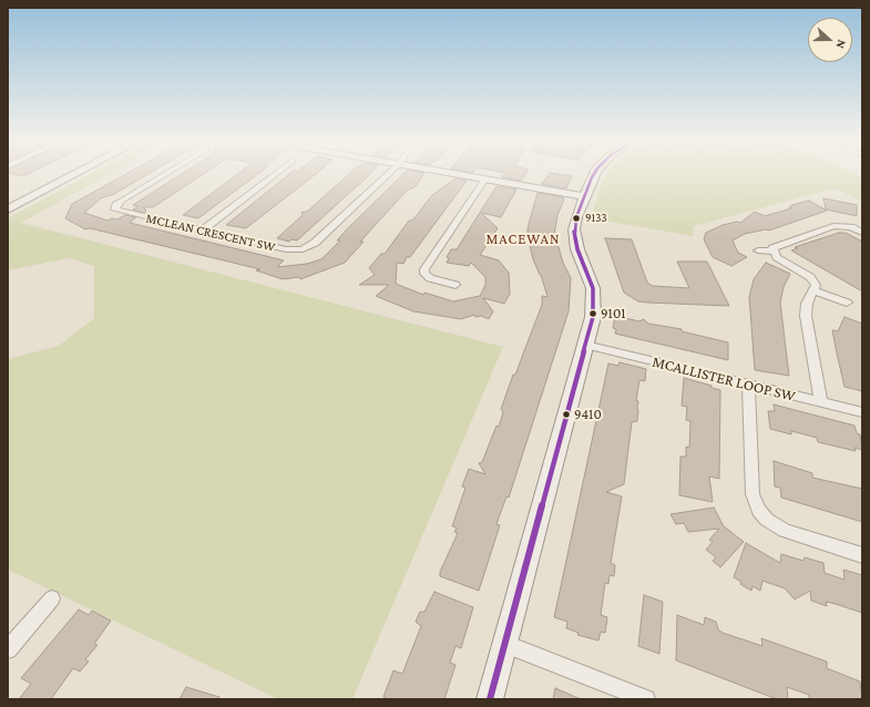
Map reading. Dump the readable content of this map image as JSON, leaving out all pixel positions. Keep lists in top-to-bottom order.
{
  "streets": {
    "street": ["MCLEAN CRESCENT SW", "MCALLISTER LOOP SW"]
  },
  "districts": ["MACEWAN"],
  "places": ["9133", "9101", "9410"],
  "north": "right"
}
